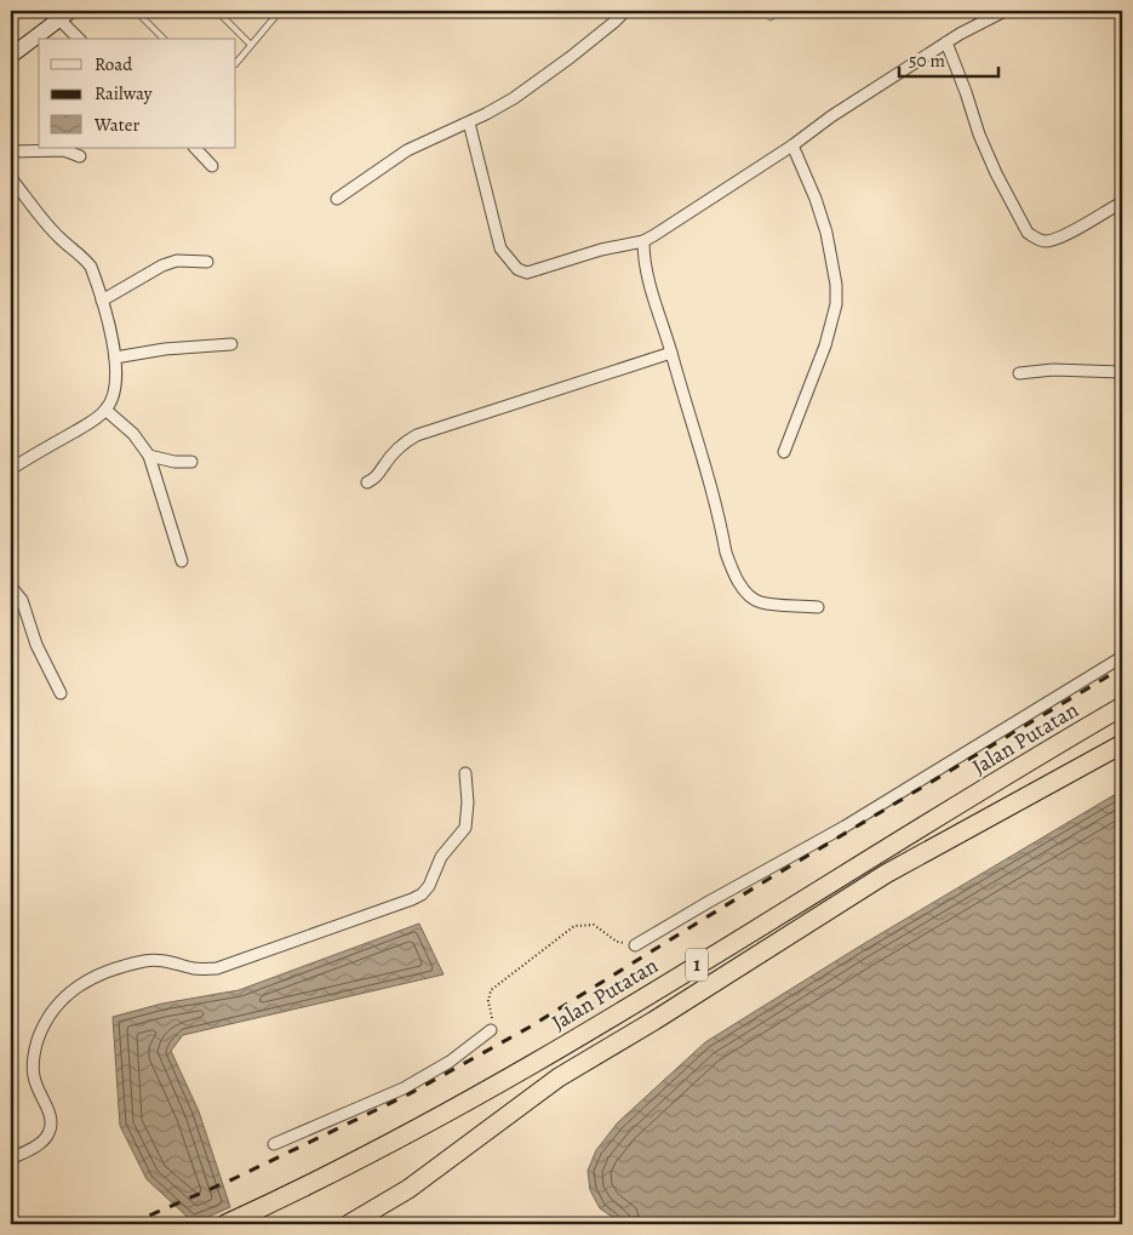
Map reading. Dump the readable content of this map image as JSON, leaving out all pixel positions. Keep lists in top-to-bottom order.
{
  "streets": {
    "highway": ["Jalan Putatan", "1"]
  },
  "legend": ["Road", "Railway", "Water"],
  "scale_bar": "50 m"
}
